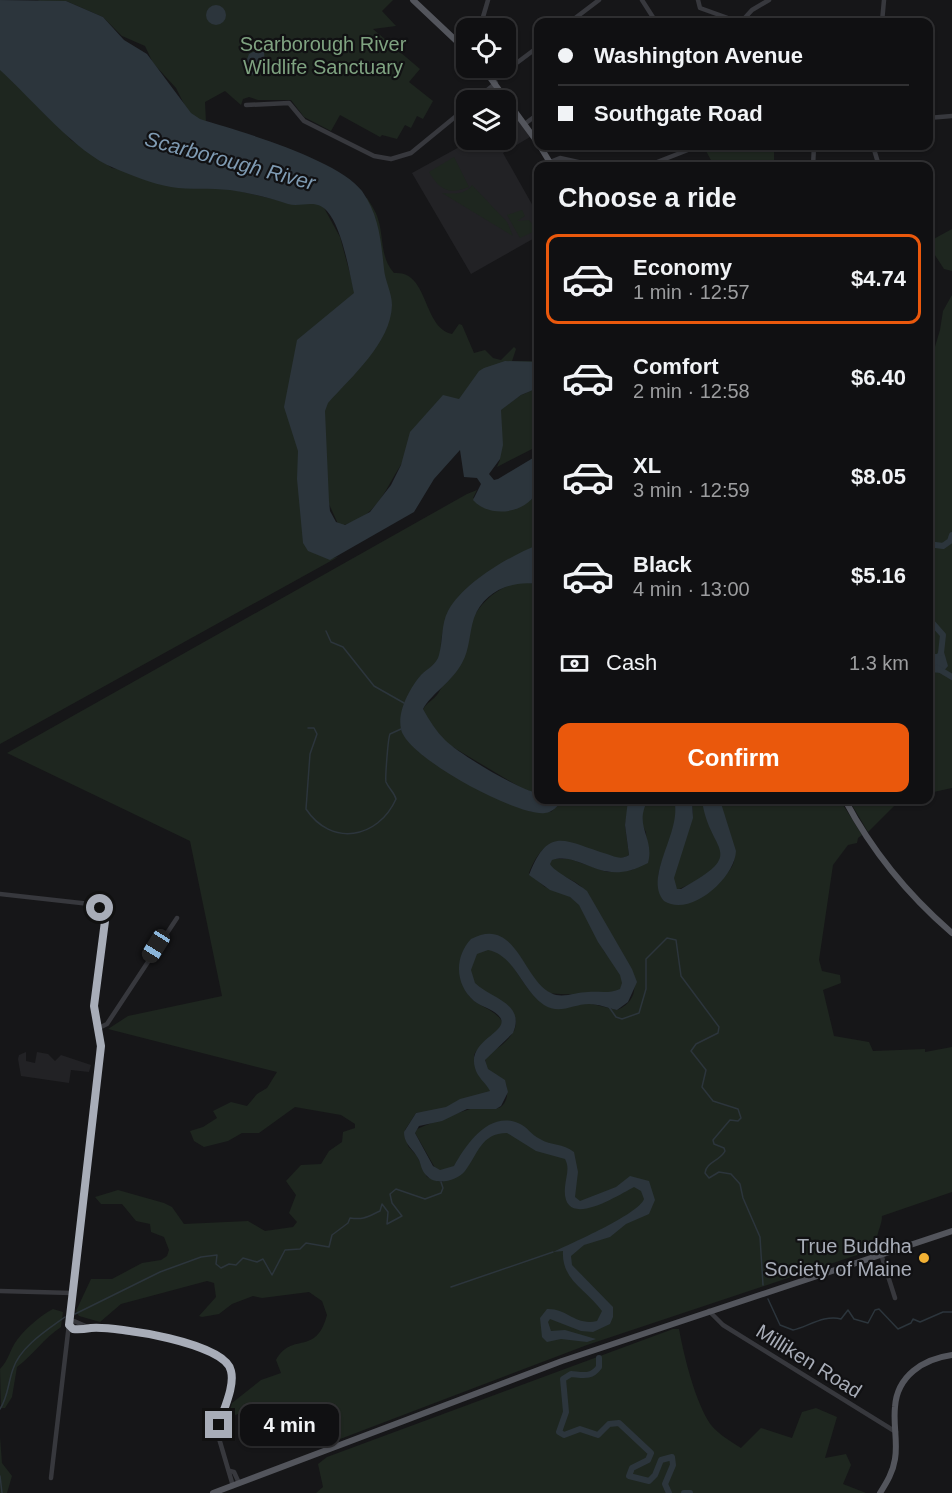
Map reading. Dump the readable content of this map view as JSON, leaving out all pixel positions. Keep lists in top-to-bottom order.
{
  "streets": {
    "street": ["Milliken Road"]
  },
  "water": ["Scarborough River"],
  "parks": ["Scarborough River Wildlife Sanctuary"],
  "places": ["True Buddha Society of Maine"],
  "page": {
    "banner": ["Washington Avenue", "Southgate Road"],
    "heading": "Choose a ride",
    "list": [
      {
        "name": "Economy",
        "note": "1 min · 12:57",
        "value": "$4.74"
      },
      {
        "name": "Comfort",
        "note": "2 min · 12:58",
        "value": "$6.40"
      },
      {
        "name": "XL",
        "note": "3 min · 12:59",
        "value": "$8.05"
      },
      {
        "name": "Black",
        "note": "4 min · 13:00",
        "value": "$5.16"
      }
    ],
    "pay": ["Cash", "1.3 km"],
    "buttons": "Confirm",
    "bubble": "4 min"
  }
}
